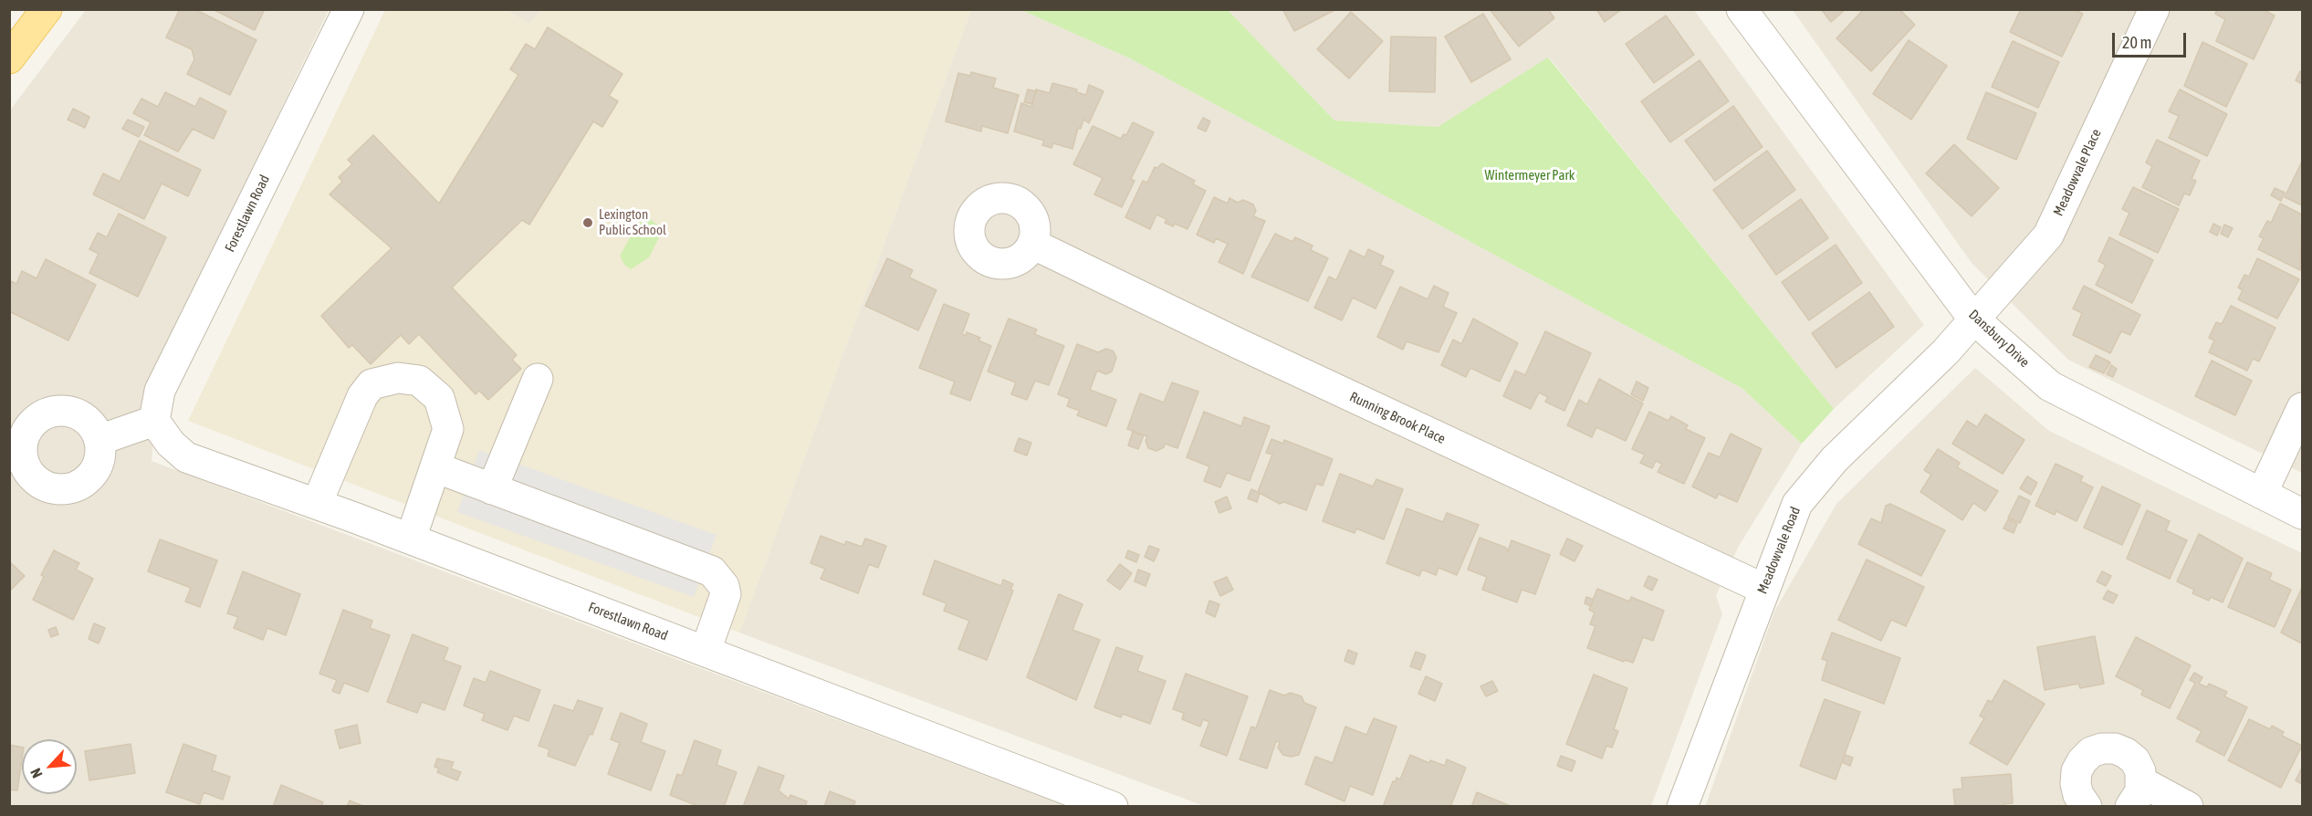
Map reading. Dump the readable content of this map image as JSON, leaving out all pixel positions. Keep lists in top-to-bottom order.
{
  "streets": {
    "street": [
      "Meadowvale Place",
      "Forestlawn Road",
      "Dansbury Drive",
      "Running Brook Place",
      "Meadowvale Road"
    ]
  },
  "crossings": [
    ["Meadowvale Place", "Dansbury Drive"],
    ["Meadowvale Place", "Meadowvale Road"],
    ["Dansbury Drive", "Meadowvale Road"],
    ["Running Brook Place", "Meadowvale Road"]
  ],
  "parks": ["Wintermeyer Park"],
  "places": ["Lexington Public School"],
  "scale_bar": "20 m",
  "north": "bottom left"
}
